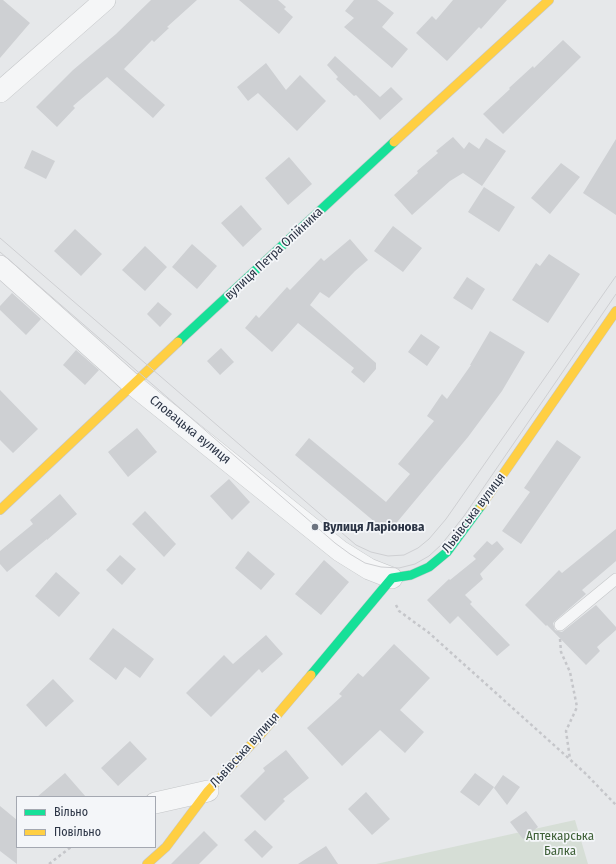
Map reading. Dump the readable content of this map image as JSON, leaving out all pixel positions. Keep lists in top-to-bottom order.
{
  "streets": {
    "street": ["вулиця Петра Олійника", "Словацька вулиця", "Львівська вулиця"]
  },
  "crossings": [
    ["вулиця Петра Олійника", "Словацька вулиця"],
    ["Словацька вулиця", "Львівська вулиця"]
  ],
  "parks": ["Аптекарська Балка"],
  "places": ["Вулиця Ларіонова"],
  "legend": ["Вільно", "Повільно"]
}
